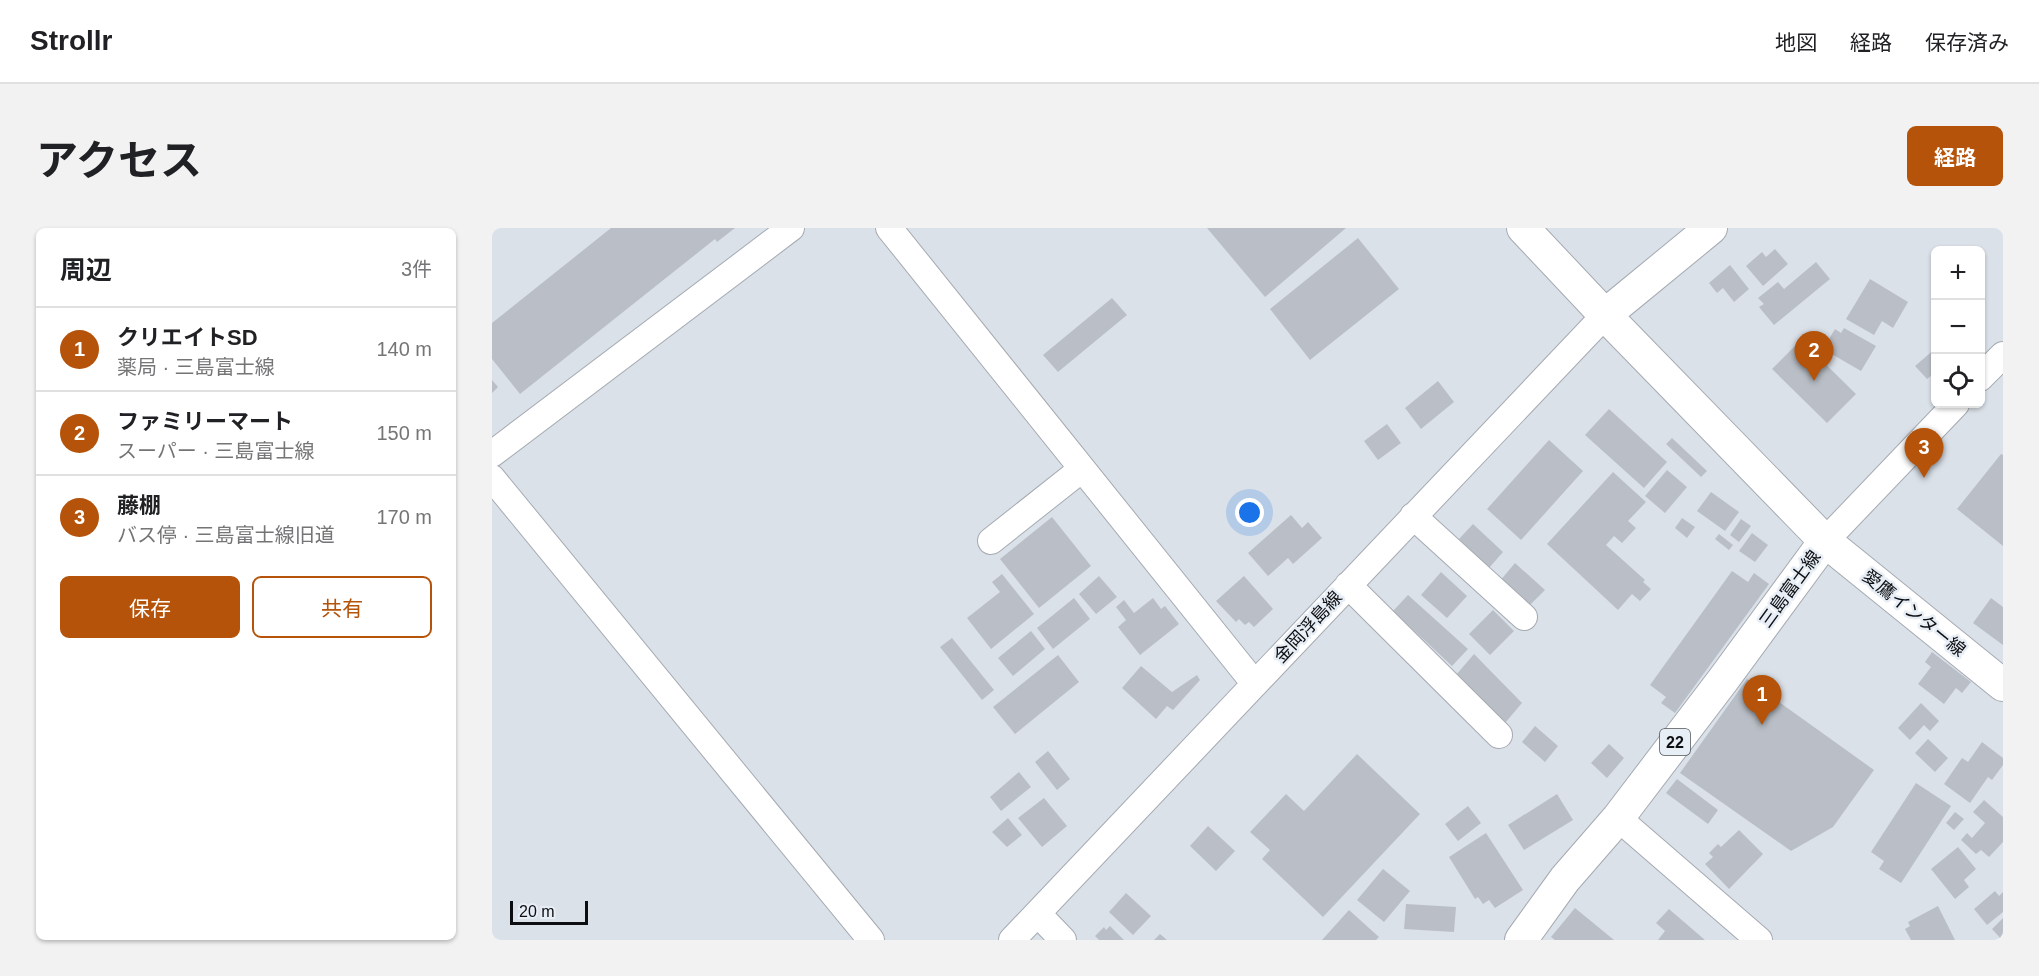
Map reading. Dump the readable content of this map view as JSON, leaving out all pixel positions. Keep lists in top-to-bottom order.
{
  "streets": {
    "main road": ["三島富士線", "愛鷹インター線", "22"],
    "street": ["金岡浮島線"]
  },
  "crossings": [
    ["三島富士線", "愛鷹インター線"],
    ["三島富士線", "金岡浮島線"]
  ],
  "scale_bar": "20 m",
  "page": {
    "header": "Strollr",
    "nav": ["地図", "経路", "保存済み"],
    "title": "アクセス",
    "buttons": [
      "経路",
      ["保存", "共有"]
    ],
    "heading": ["周辺", "3件"],
    "map_buttons": ["+", "−"],
    "list": [
      {
        "mark": "1",
        "name": "クリエイトSD",
        "note": "薬局 · 三島富士線",
        "value": "140 m"
      },
      {
        "mark": "2",
        "name": "ファミリーマート",
        "note": "スーパー · 三島富士線",
        "value": "150 m"
      },
      {
        "mark": "3",
        "name": "藤棚",
        "note": "バス停 · 三島富士線旧道",
        "value": "170 m"
      }
    ],
    "pins": ["2", "3", "1"],
    "scale": "20 m"
  }
}
